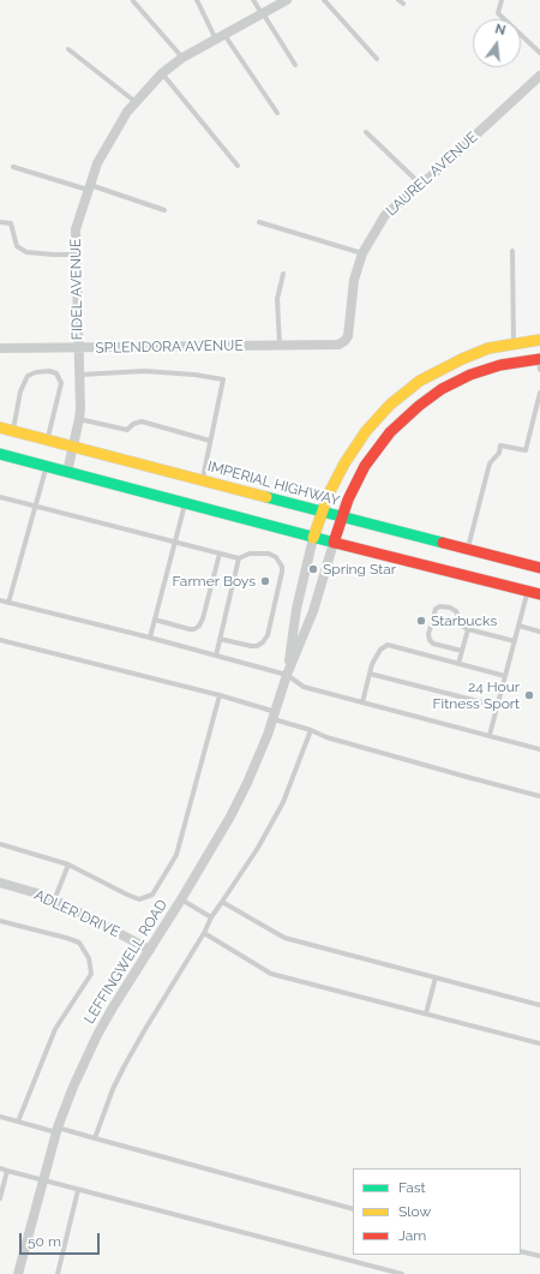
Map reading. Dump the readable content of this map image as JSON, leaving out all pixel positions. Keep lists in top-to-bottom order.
{
  "streets": {
    "main road": ["IMPERIAL HIGHWAY", "LEFFINGWELL ROAD"],
    "street": [
      "LAUREL AVENUE",
      "FIDEL AVENUE",
      "SPLENDORA AVENUE",
      "ADLER DRIVE"
    ]
  },
  "crossings": [
    ["LAUREL AVENUE", "SPLENDORA AVENUE"],
    ["FIDEL AVENUE", "SPLENDORA AVENUE"],
    ["FIDEL AVENUE", "IMPERIAL HIGHWAY"],
    ["IMPERIAL HIGHWAY", "LEFFINGWELL ROAD"],
    ["ADLER DRIVE", "LEFFINGWELL ROAD"]
  ],
  "places": [
    "Spring Star",
    "Farmer Boys",
    "Starbucks",
    "24 Hour Fitness Sport"
  ],
  "legend": ["Fast", "Slow", "Jam"],
  "scale_bar": "50 m",
  "north": "top"
}
